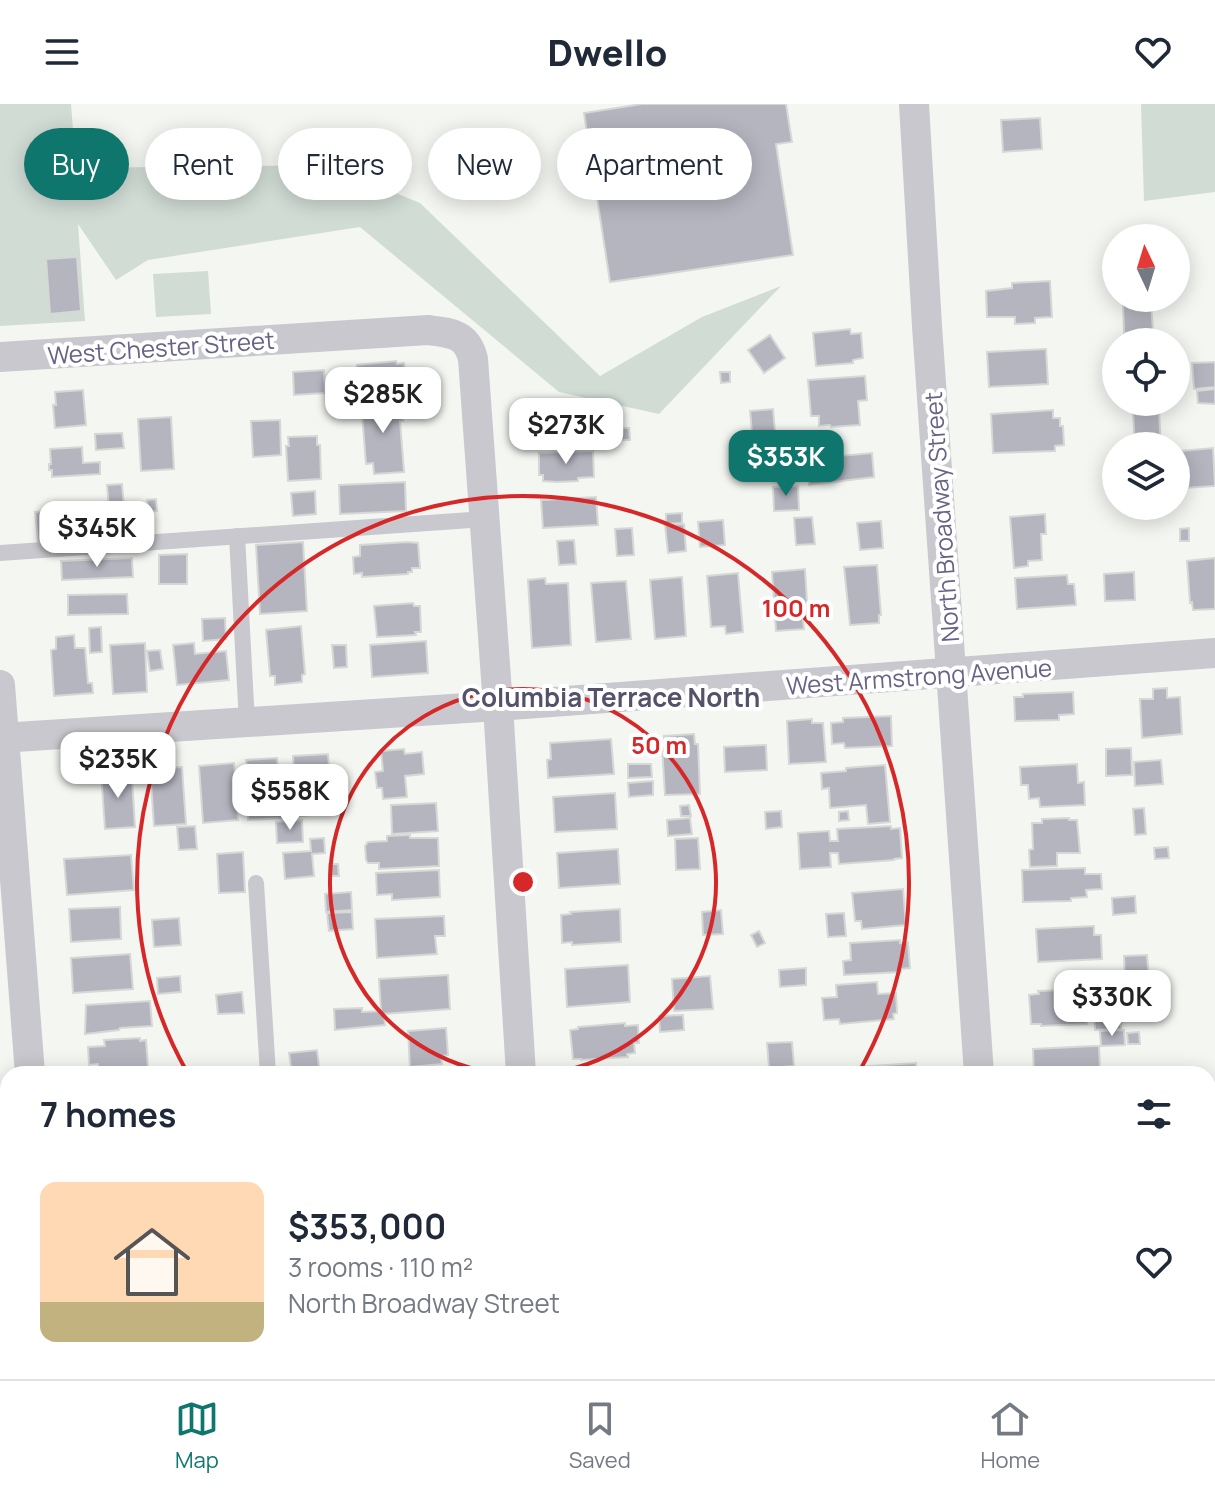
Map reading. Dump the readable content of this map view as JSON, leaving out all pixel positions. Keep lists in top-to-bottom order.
{
  "streets": {
    "street": ["West Chester Street", "North Broadway Street", "West Armstrong Avenue"]
  },
  "crossings": [
    ["North Broadway Street", "West Armstrong Avenue"]
  ],
  "districts": ["Columbia Terrace North"],
  "north": "top",
  "page": {
    "header": "Dwello",
    "chip": [
      "Buy",
      "Rent",
      "Filters",
      "New",
      "Apartment"
    ],
    "price": [
      "$285K",
      "$273K",
      "$353K",
      "$345K",
      "$235K",
      "$558K",
      "$330K"
    ],
    "heading": "7 homes",
    "list": [
      {
        "name": "$353,000",
        "note": "3 rooms · 110 m² · North Broadway Street"
      }
    ],
    "tabs": ["Map", "Saved", "Home"]
  },
  "rings": ["100 m", "50 m"]
}
